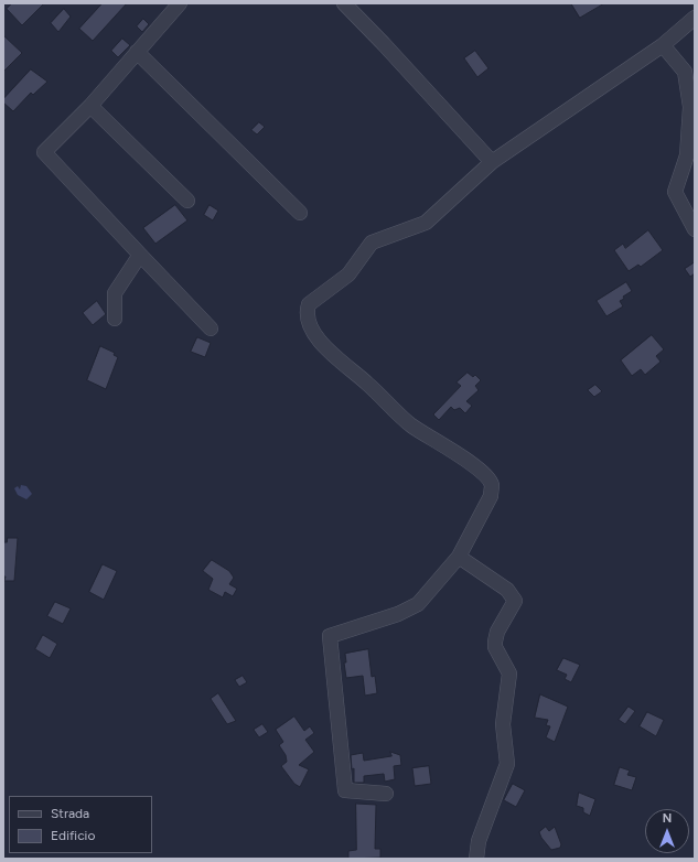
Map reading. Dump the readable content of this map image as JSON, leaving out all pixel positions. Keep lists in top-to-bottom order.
{
  "legend": ["Strada", "Edificio"],
  "north": "top"
}
